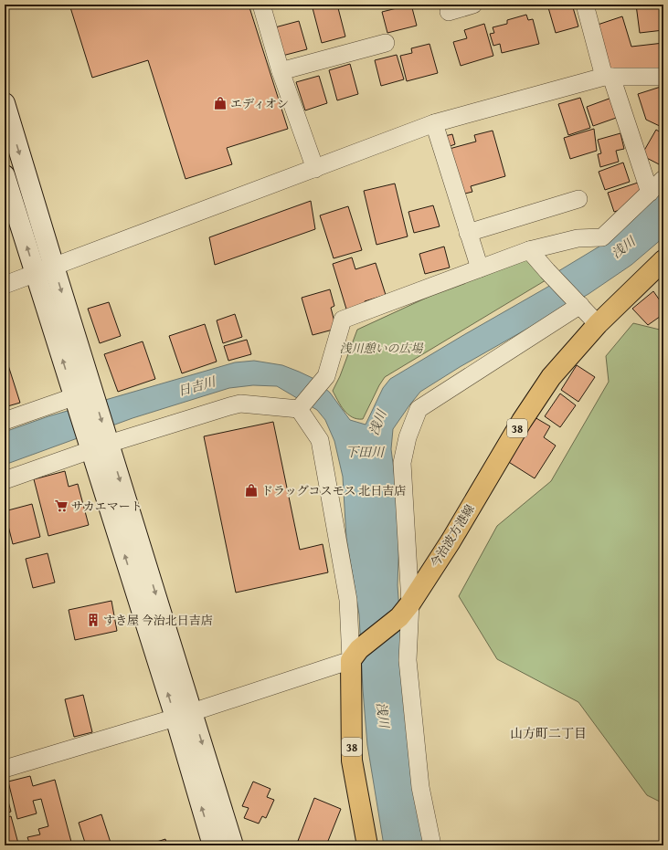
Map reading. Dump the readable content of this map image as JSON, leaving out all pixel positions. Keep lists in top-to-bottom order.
{
  "streets": {
    "main road": ["38", "今治波方港線"]
  },
  "crossings": [
    ["38", "今治波方港線"]
  ],
  "districts": ["山方町二丁目"],
  "water": ["浅川", "日吉川", "下田川"],
  "parks": ["浅川憩いの広場"],
  "places": {
    "shop": ["エディオン", "ドラッグコスモス 北日吉店"],
    "supermarket": ["サカエマート"],
    "building": ["すき屋 今治北日吉店"]
  }
}
